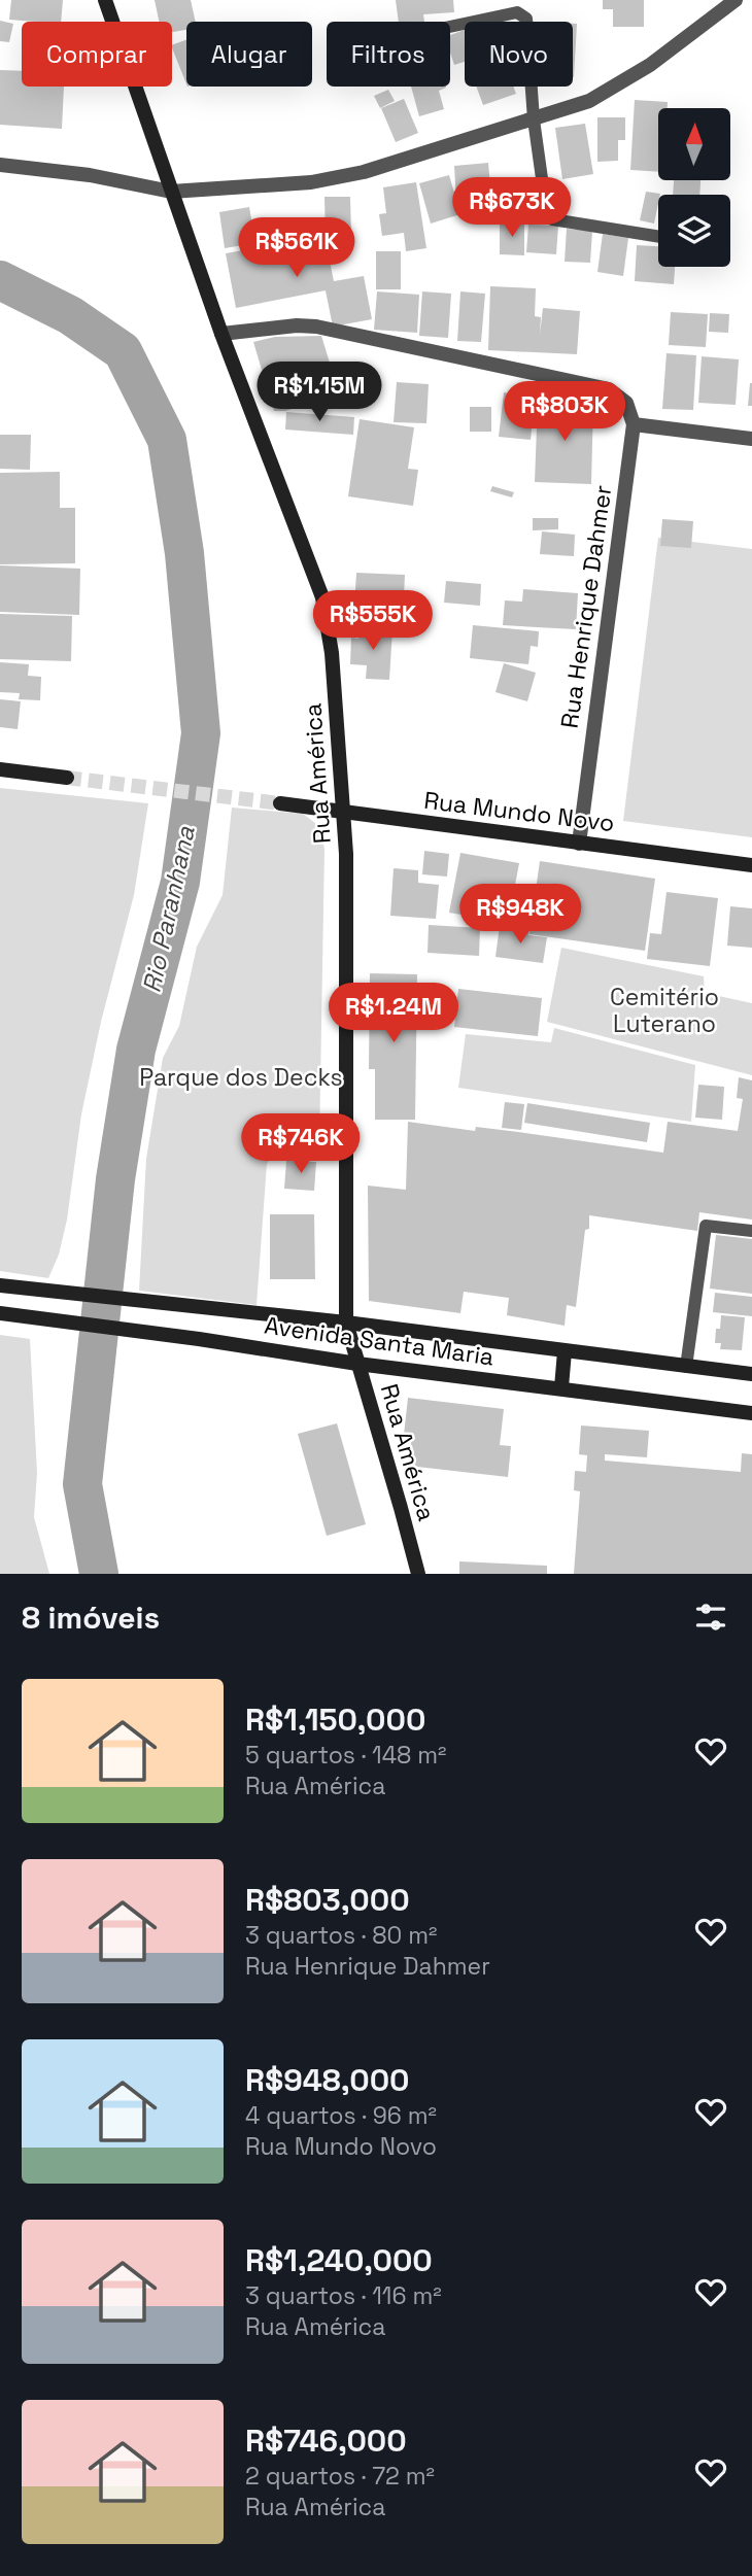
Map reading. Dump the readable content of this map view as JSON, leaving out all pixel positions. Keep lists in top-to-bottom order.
{
  "streets": {
    "main road": ["Rua América", "Rua Mundo Novo", "Avenida Santa Maria"],
    "street": ["Rua Henrique Dahmer"]
  },
  "crossings": [
    ["Rua Henrique Dahmer", "Rua Mundo Novo"],
    ["Rua América", "Rua Mundo Novo"],
    ["Rua América", "Avenida Santa Maria"]
  ],
  "water": ["Rio Paranhana"],
  "parks": ["Cemitério Luterano", "Parque dos Decks"],
  "north": "top",
  "page": {
    "chip": [
      "Comprar",
      "Alugar",
      "Filtros",
      "Novo"
    ],
    "price": [
      "R$673K",
      "R$561K",
      "R$1.15M",
      "R$803K",
      "R$555K",
      "R$948K",
      "R$1.24M",
      "R$746K"
    ],
    "heading": "8 imóveis",
    "list": [
      {
        "name": "R$1,150,000",
        "note": "5 quartos · 148 m² · Rua América"
      },
      {
        "name": "R$803,000",
        "note": "3 quartos · 80 m² · Rua Henrique Dahmer"
      },
      {
        "name": "R$948,000",
        "note": "4 quartos · 96 m² · Rua Mundo Novo"
      },
      {
        "name": "R$1,240,000",
        "note": "3 quartos · 116 m² · Rua América"
      },
      {
        "name": "R$746,000",
        "note": "2 quartos · 72 m² · Rua América"
      }
    ]
  }
}
